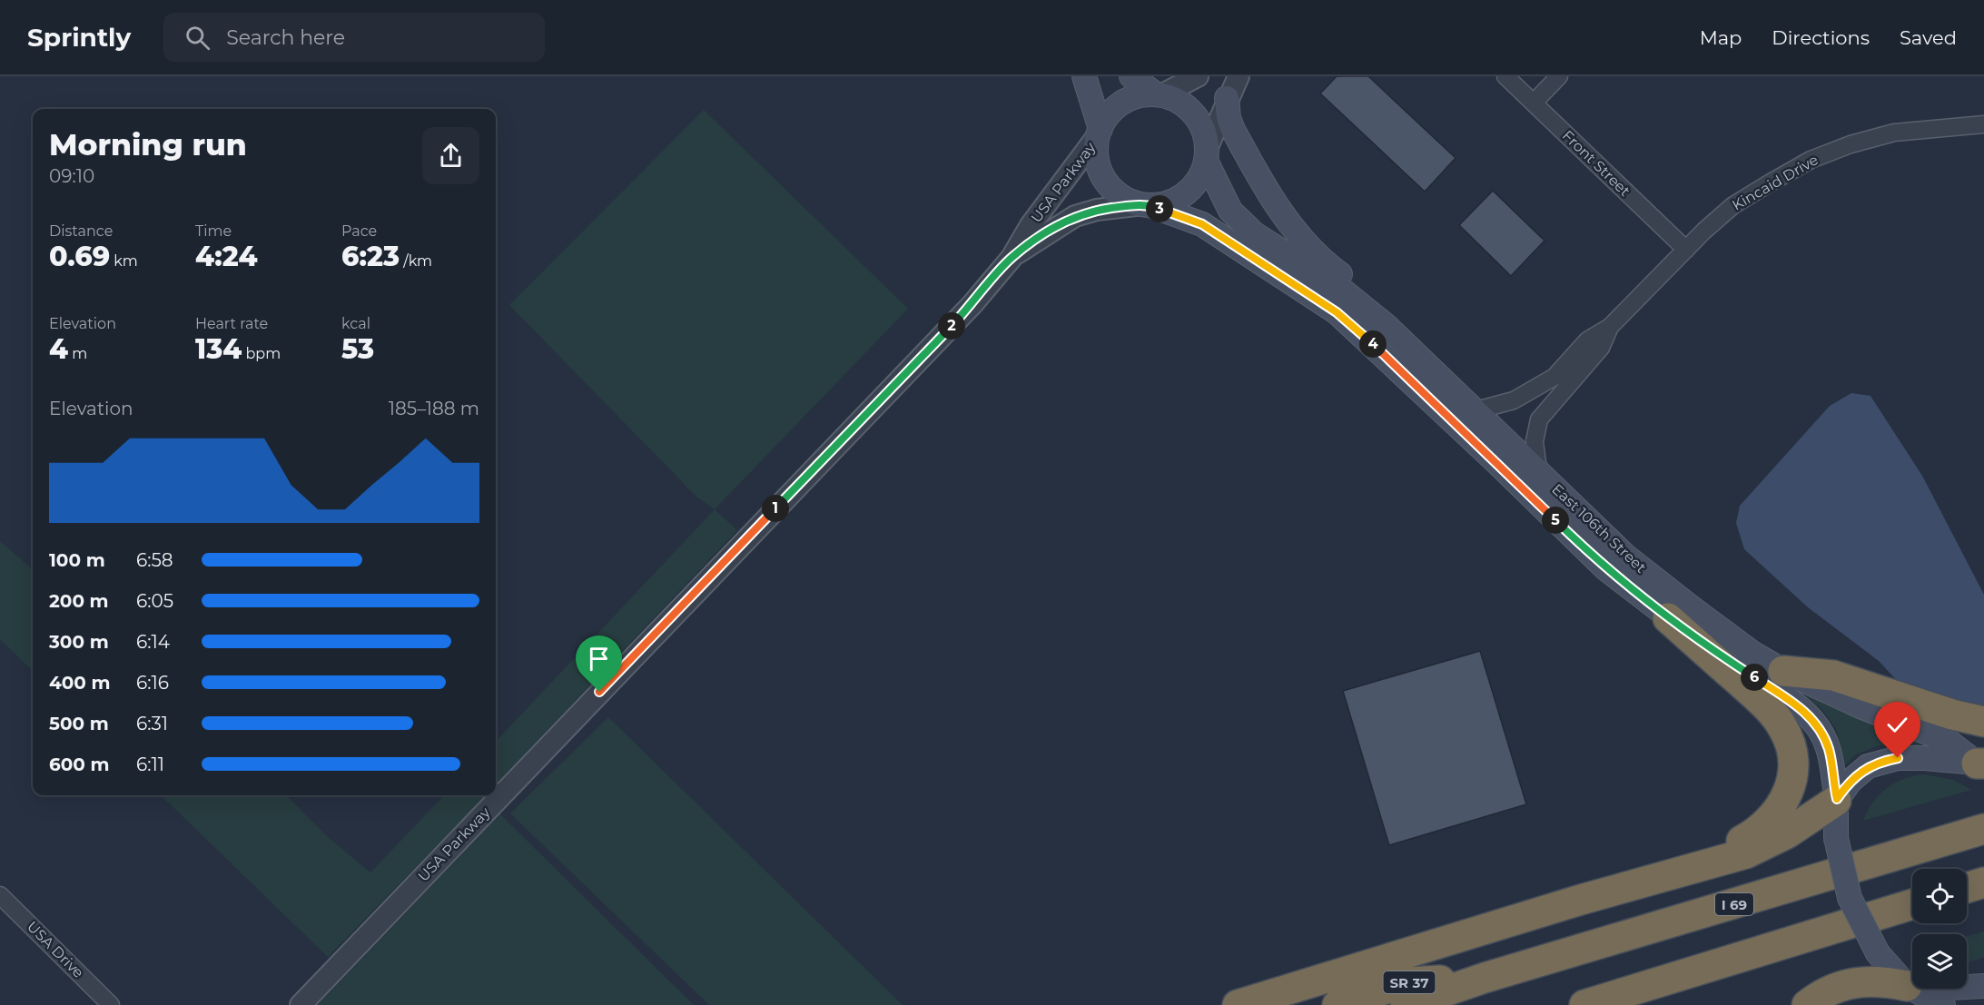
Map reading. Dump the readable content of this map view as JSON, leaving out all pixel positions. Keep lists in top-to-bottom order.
{
  "streets": {
    "highway": ["I 69", "SR 37"],
    "main road": ["East 106th Street"],
    "street": [
      "Front Street",
      "USA Parkway",
      "Kincaid Drive",
      "USA Drive"
    ]
  },
  "crossings": [
    ["Front Street", "Kincaid Drive"],
    ["USA Parkway", "East 106th Street"],
    ["Kincaid Drive", "East 106th Street"],
    ["I 69", "SR 37"]
  ],
  "page": {
    "header": "Sprintly",
    "search": "Search here",
    "nav": ["Map", "Directions", "Saved"],
    "heading": ["Morning run", "09:10"],
    "pins": [
      "3",
      "2",
      "4",
      "1",
      "5",
      "6"
    ],
    "stats": [
      ["Distance", "0.69 km"],
      ["Time", "4:24"],
      ["Pace", "6:23 /km"],
      ["Elevation", "4 m"],
      ["Heart rate", "134 bpm"],
      ["kcal", "53"]
    ],
    "chart": ["Elevation", "185–188 m"],
    "list": [
      {
        "name": "100 m",
        "note": "6:58"
      },
      {
        "name": "200 m",
        "note": "6:05"
      },
      {
        "name": "300 m",
        "note": "6:14"
      },
      {
        "name": "400 m",
        "note": "6:16"
      },
      {
        "name": "500 m",
        "note": "6:31"
      },
      {
        "name": "600 m",
        "note": "6:11"
      }
    ]
  }
}
